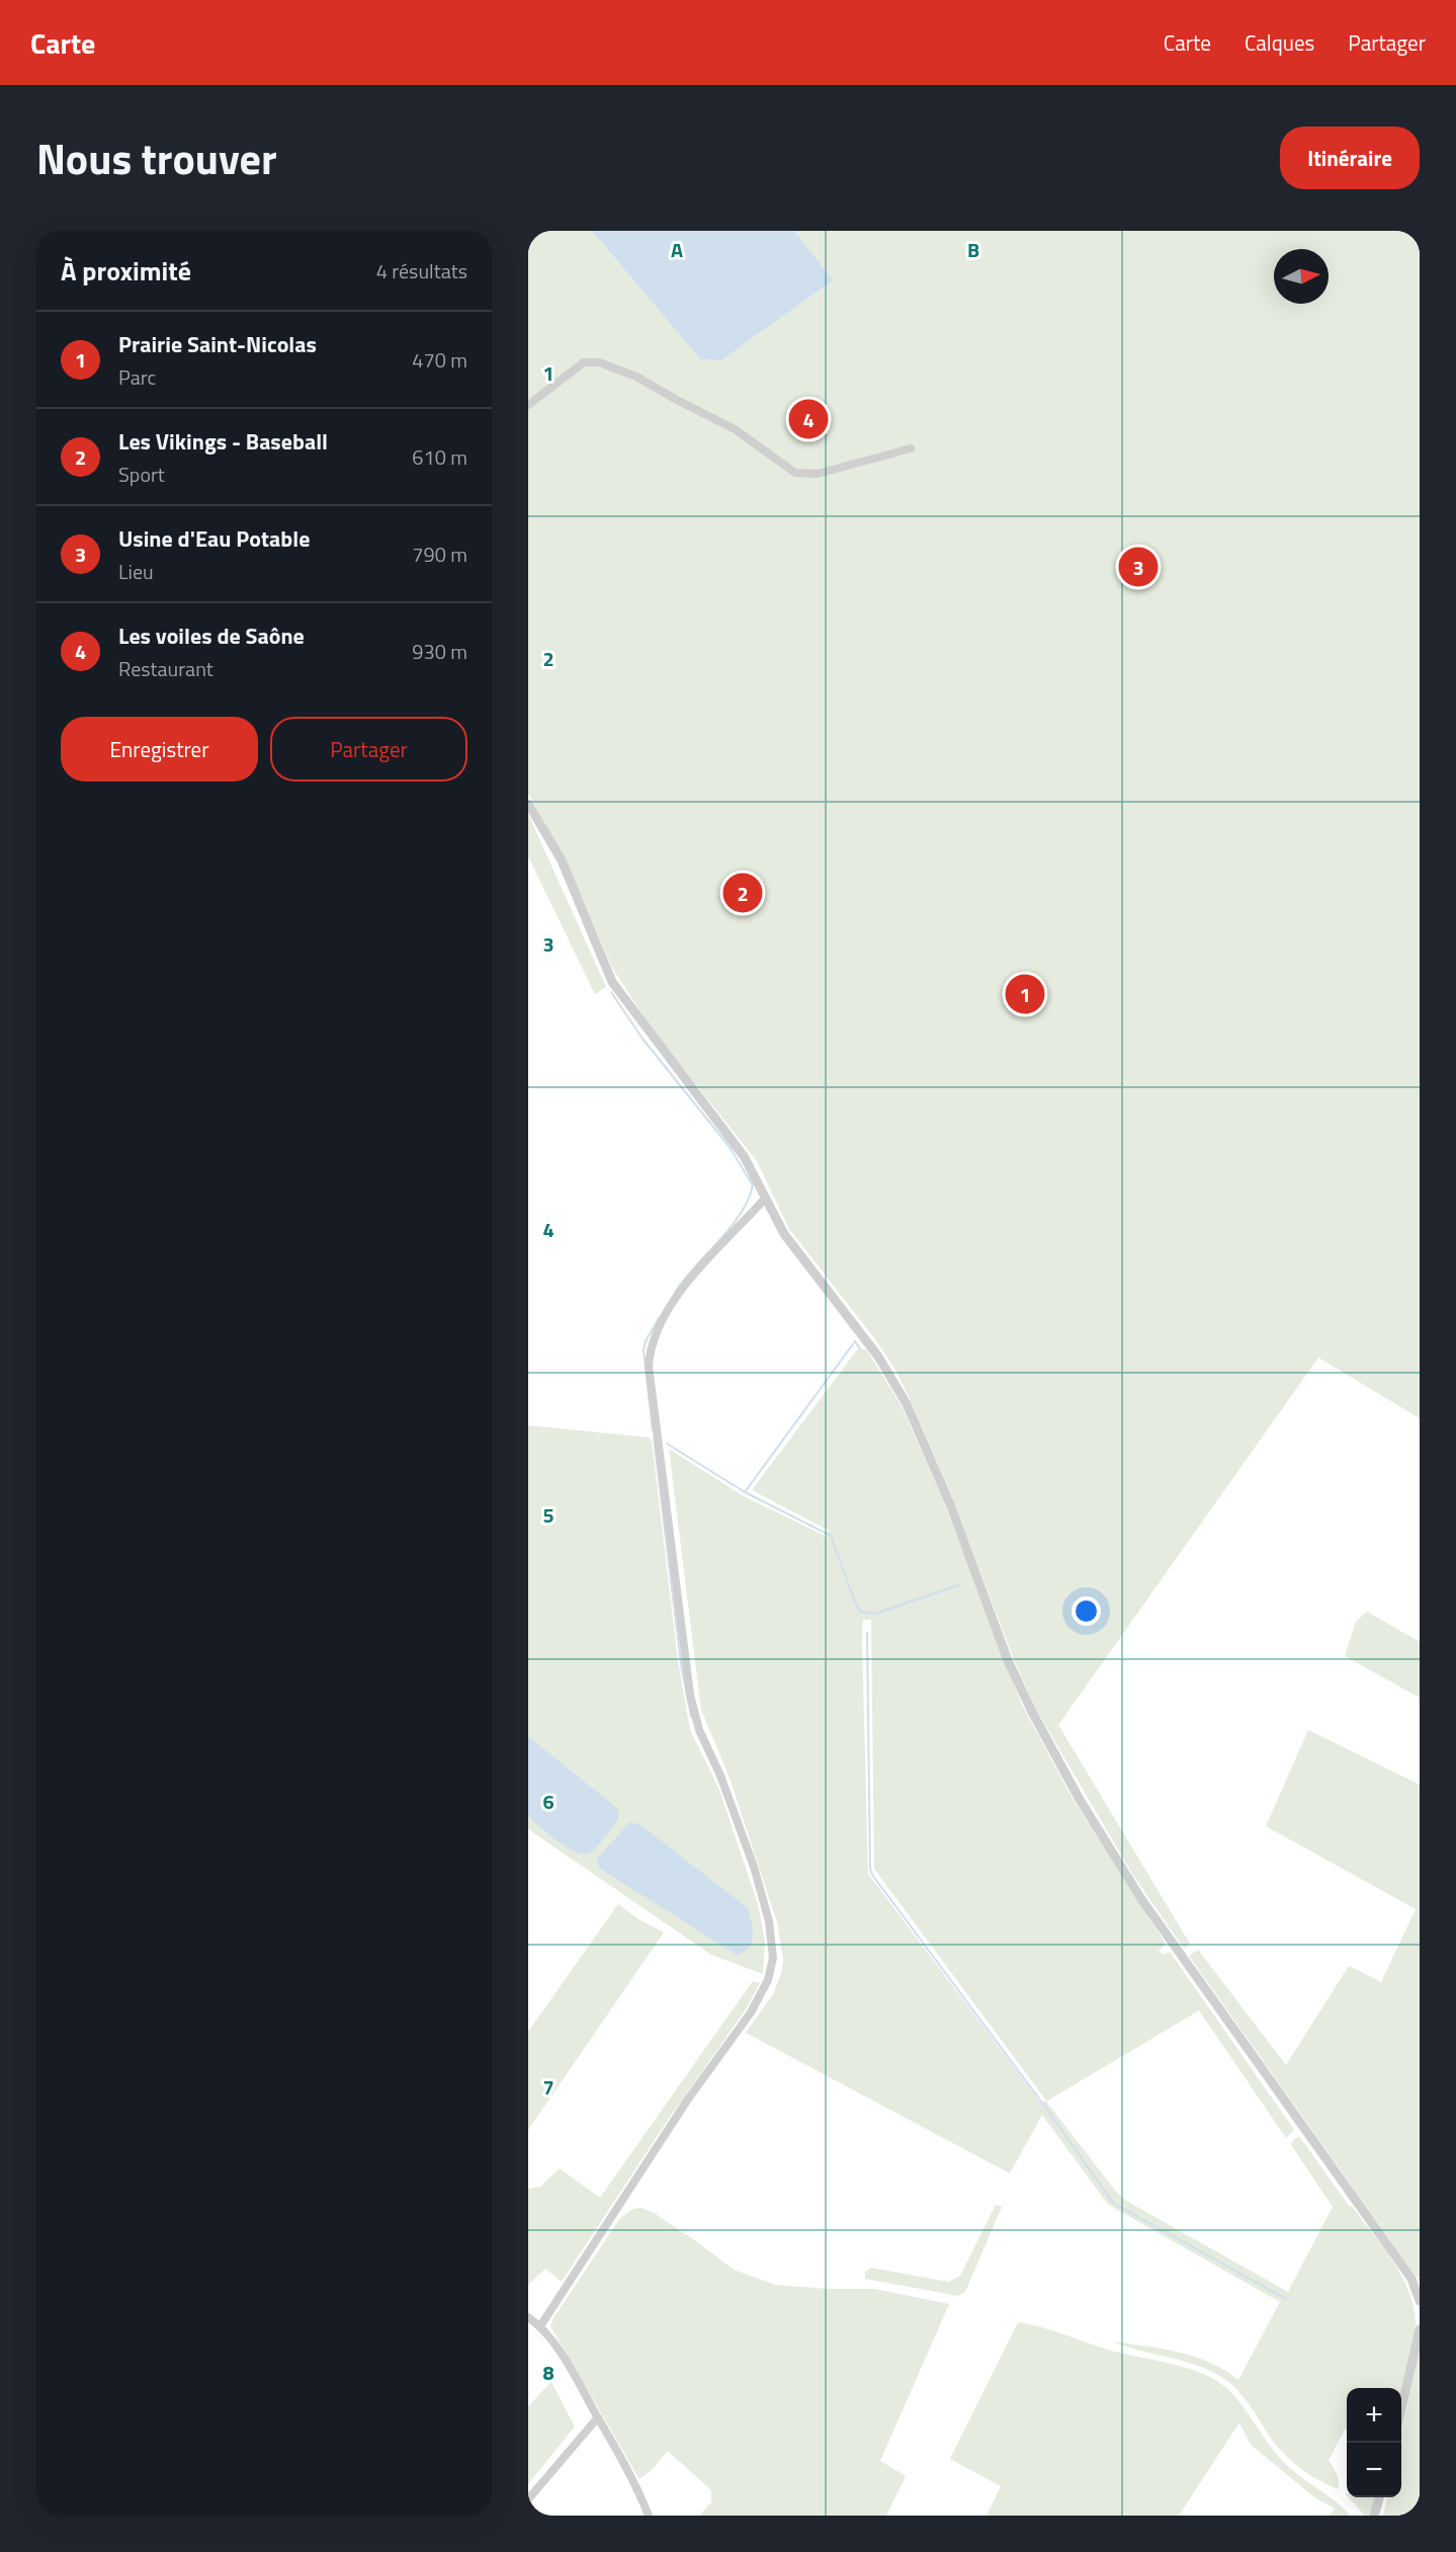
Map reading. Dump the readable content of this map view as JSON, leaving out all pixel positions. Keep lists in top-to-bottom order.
{
  "north": "right",
  "page": {
    "header": "Carte",
    "nav": ["Carte", "Calques", "Partager"],
    "title": "Nous trouver",
    "buttons": [
      "Itinéraire",
      ["Enregistrer", "Partager"]
    ],
    "heading": ["À proximité", "4 résultats"],
    "list": [
      {
        "mark": "1",
        "name": "Prairie Saint-Nicolas",
        "note": "Parc",
        "value": "470 m"
      },
      {
        "mark": "2",
        "name": "Les Vikings - Baseball",
        "note": "Sport",
        "value": "610 m"
      },
      {
        "mark": "3",
        "name": "Usine d'Eau Potable",
        "note": "Lieu",
        "value": "790 m"
      },
      {
        "mark": "4",
        "name": "Les voiles de Saône",
        "note": "Restaurant",
        "value": "930 m"
      }
    ],
    "pins": [
      "4",
      "3",
      "2",
      "1"
    ],
    "map_buttons": ["+", "−"]
  },
  "grid": {
    "columns": ["A", "B"],
    "rows": [
      "1",
      "2",
      "3",
      "4",
      "5",
      "6",
      "7",
      "8"
    ]
  }
}
